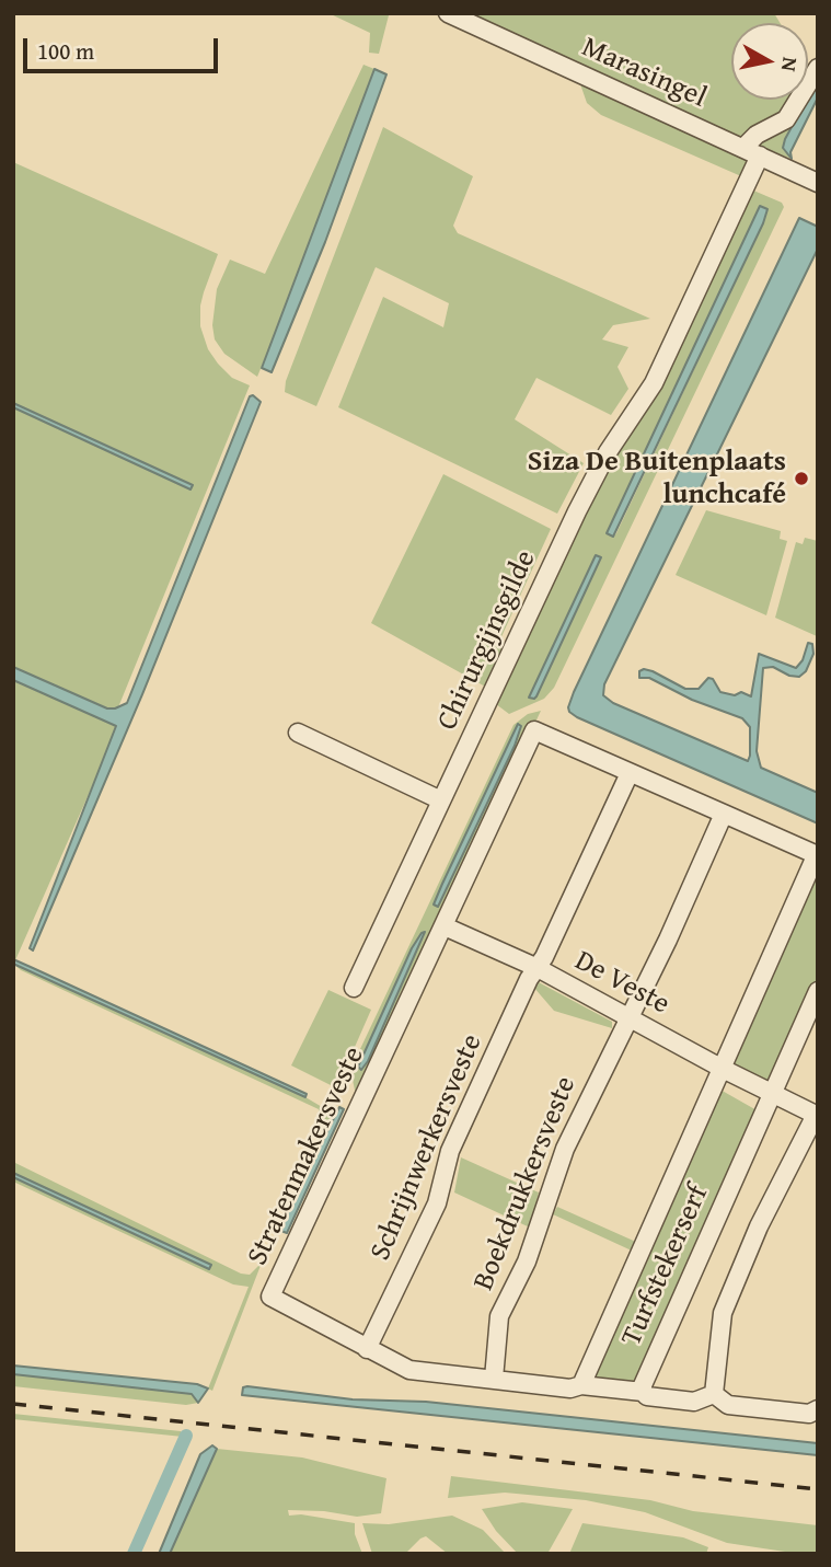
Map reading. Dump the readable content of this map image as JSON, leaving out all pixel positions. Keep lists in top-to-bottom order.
{
  "streets": {
    "street": [
      "Marasingel",
      "Chirurgijnsgilde",
      "De Veste",
      "Schrijnwerkersveste",
      "Stratenmakersveste",
      "Boekdrukkersveste",
      "Turfstekerserf"
    ]
  },
  "crossings": [
    ["Marasingel", "Chirurgijnsgilde"],
    ["De Veste", "Schrijnwerkersveste"],
    ["De Veste", "Stratenmakersveste"],
    ["De Veste", "Boekdrukkersveste"],
    ["De Veste", "Turfstekerserf"],
    ["Schrijnwerkersveste", "Stratenmakersveste"],
    ["Stratenmakersveste", "Boekdrukkersveste"],
    ["Stratenmakersveste", "Turfstekerserf"]
  ],
  "places": ["Siza De Buitenplaats lunchcafé"],
  "scale_bar": "100 m",
  "north": "right"
}
